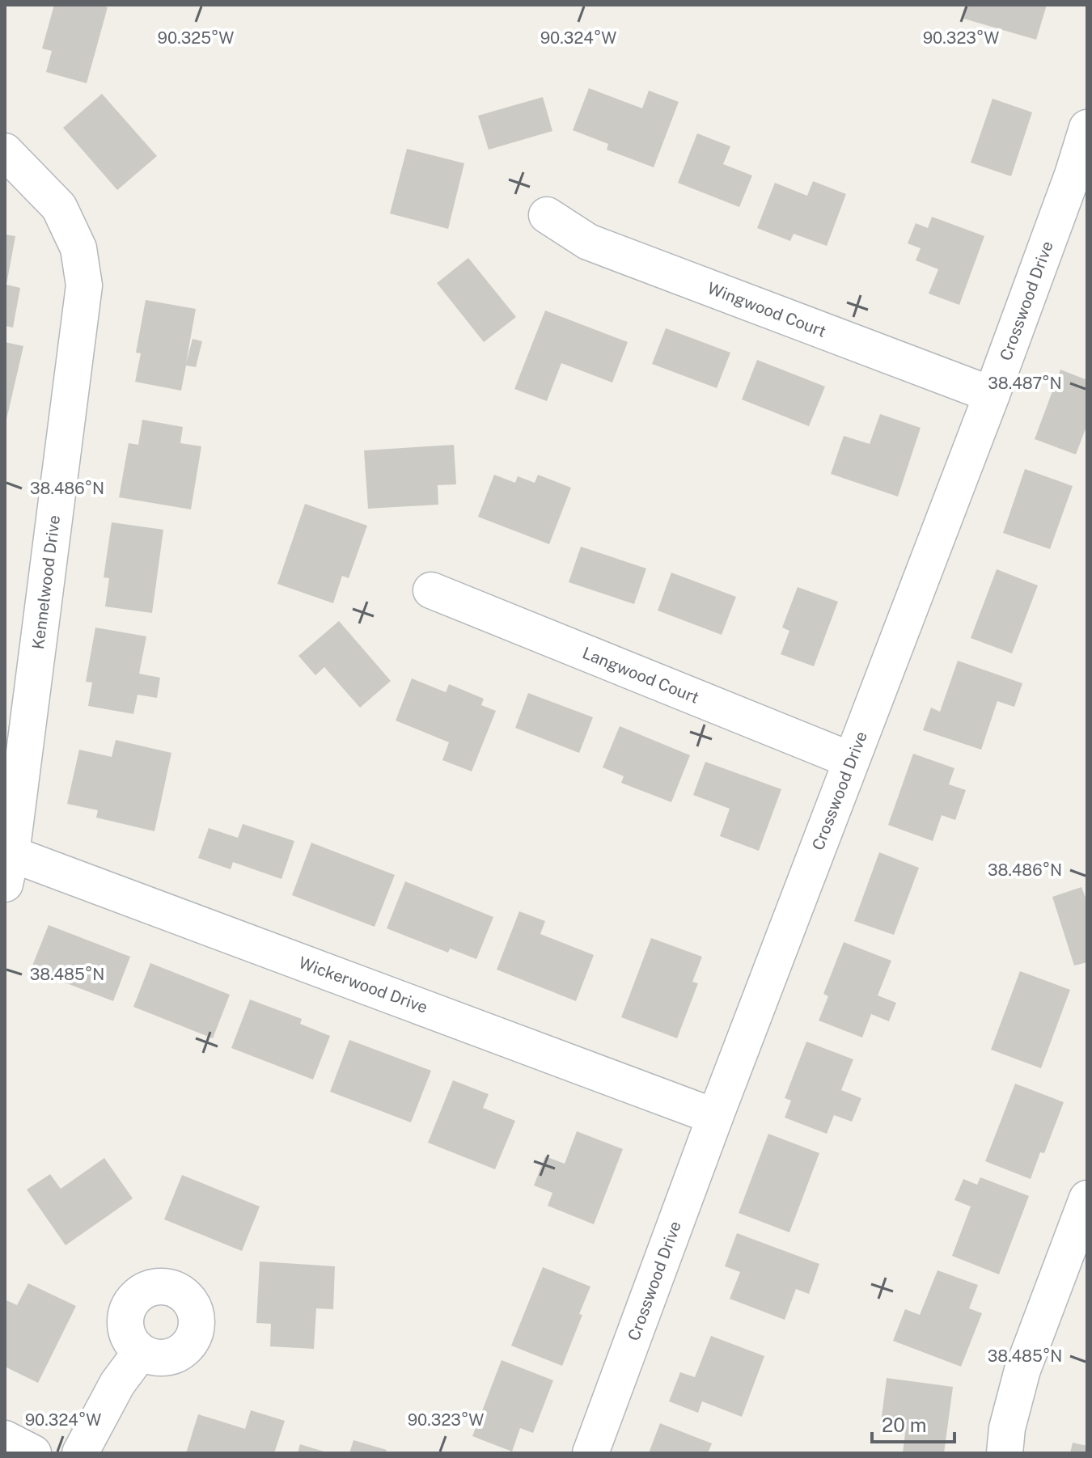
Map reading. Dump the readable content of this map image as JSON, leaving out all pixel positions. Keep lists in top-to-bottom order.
{
  "streets": {
    "street": [
      "Crosswood Drive",
      "Wingwood Court",
      "Kennelwood Drive",
      "Langwood Court",
      "Wickerwood Drive"
    ]
  },
  "crossings": [
    ["Crosswood Drive", "Wingwood Court"],
    ["Crosswood Drive", "Langwood Court"],
    ["Crosswood Drive", "Wickerwood Drive"],
    ["Kennelwood Drive", "Wickerwood Drive"]
  ],
  "scale_bar": "20 m",
  "coordinates": [
    "90.323°W",
    "90.325°W",
    "90.324°W",
    "38.487°N",
    "38.486°N",
    "38.485°N"
  ]
}
